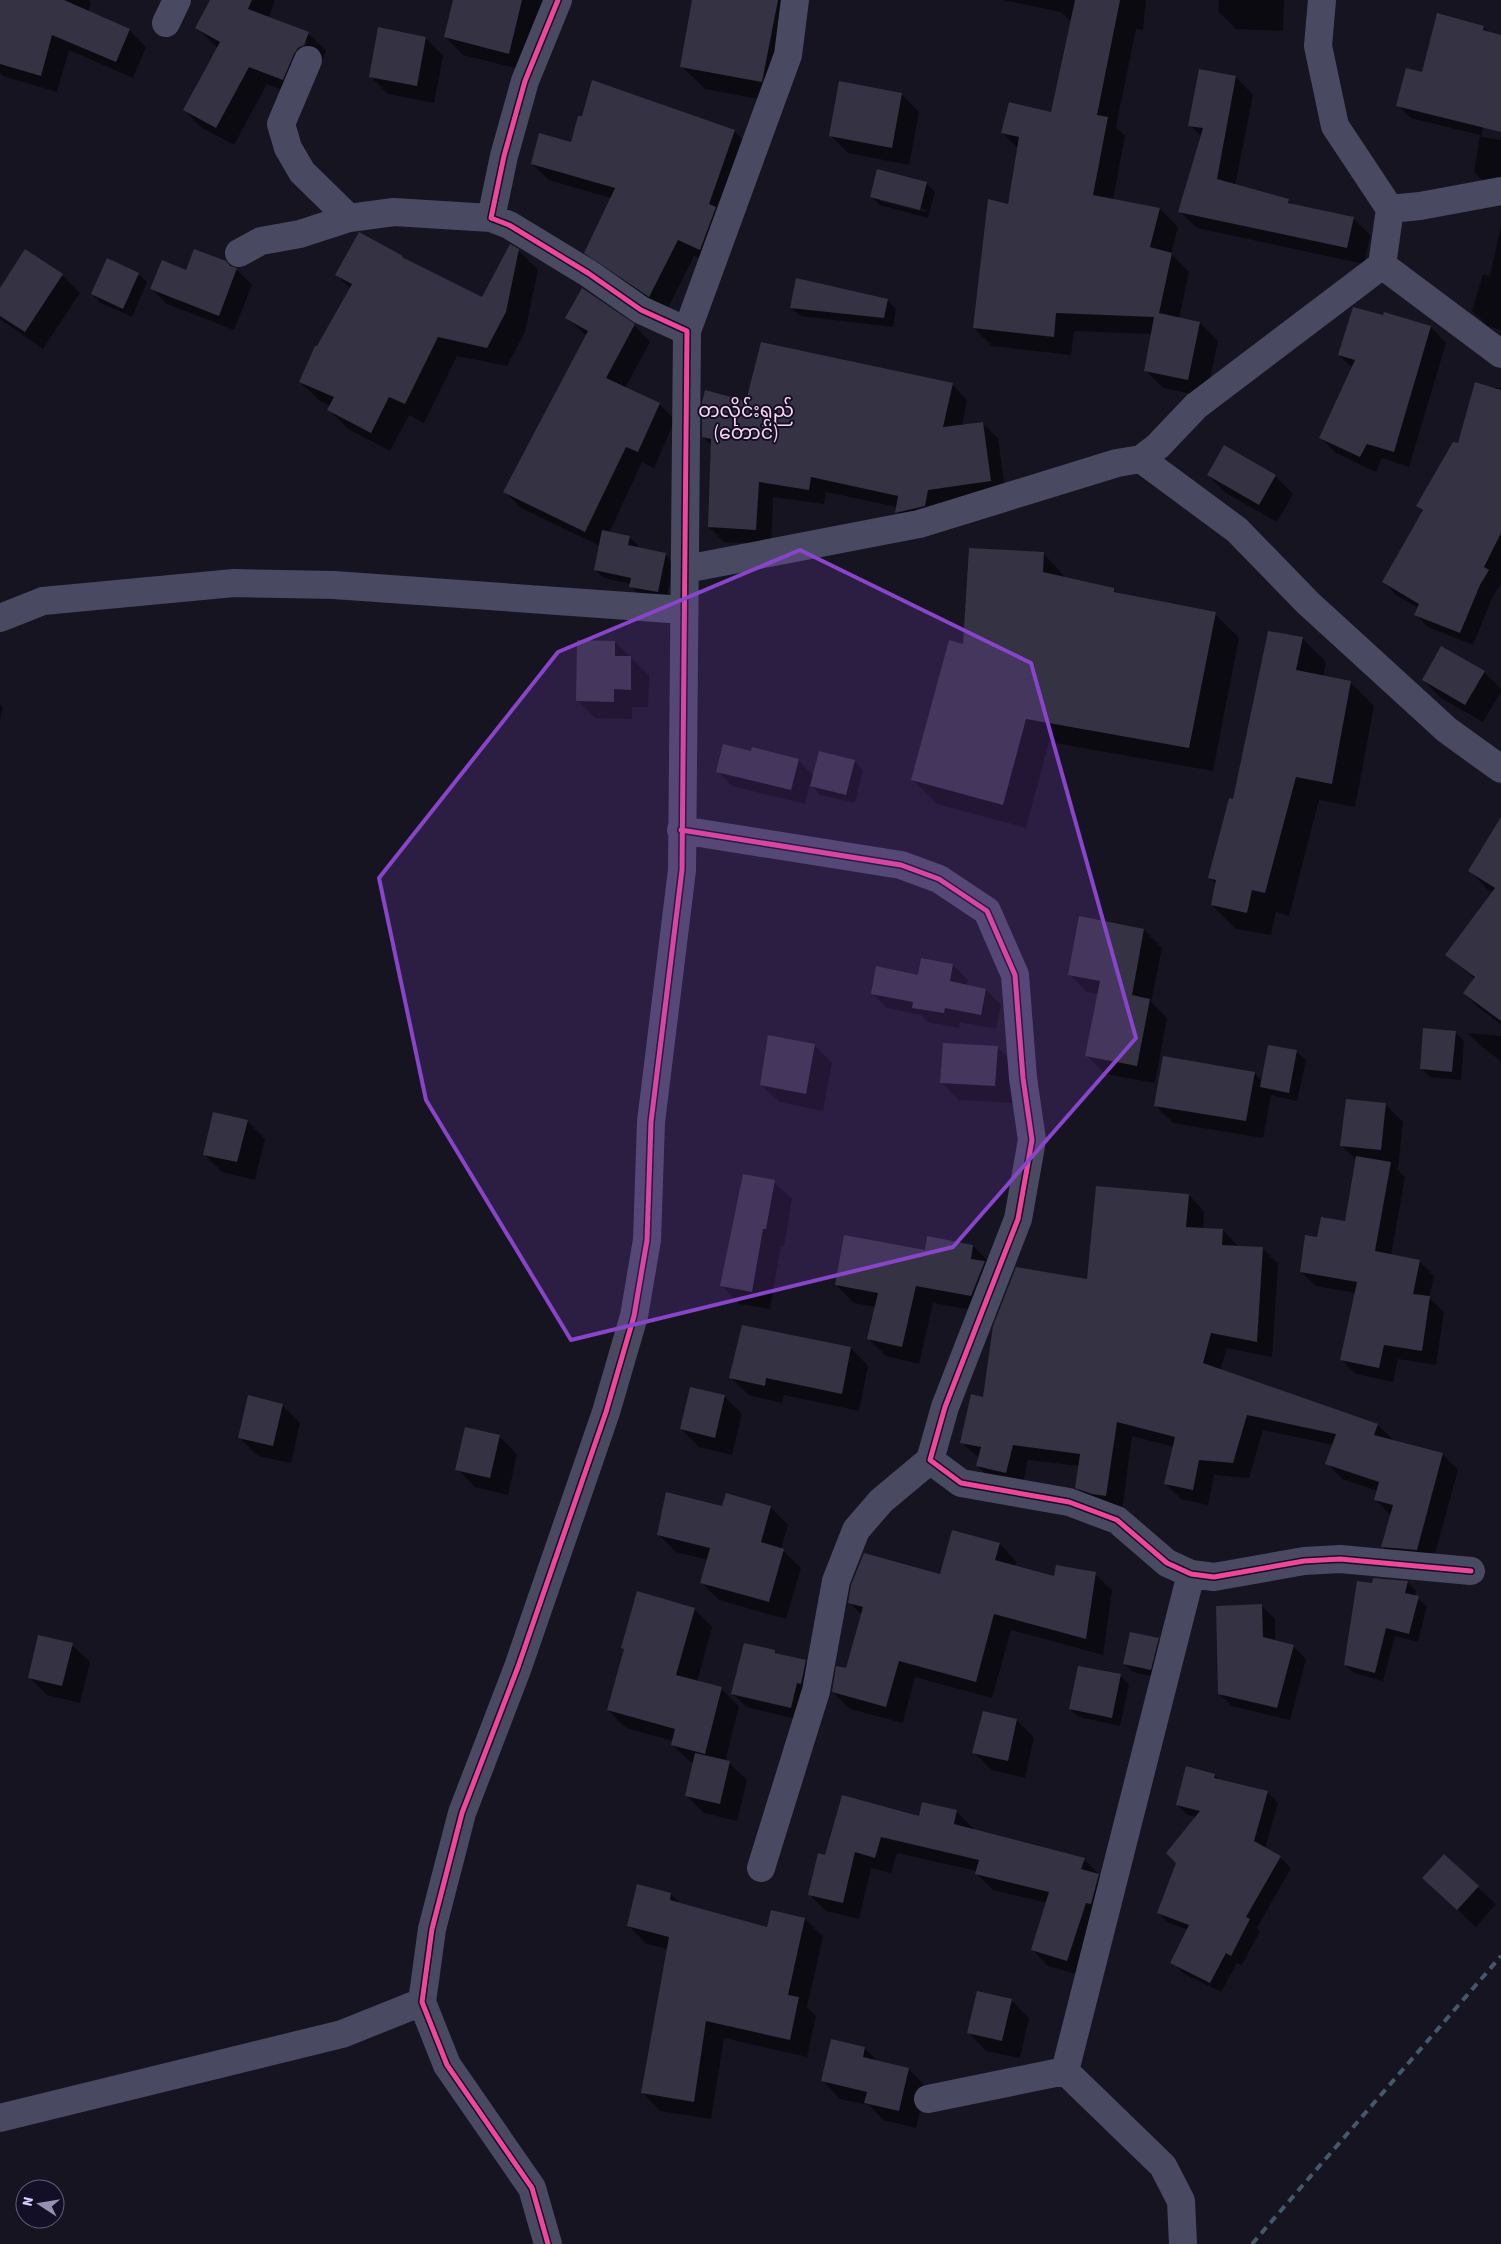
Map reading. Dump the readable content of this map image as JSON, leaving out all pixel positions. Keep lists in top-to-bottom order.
{
  "districts": ["တလိုင်းရှည် (တောင်)"],
  "north": "left"
}
